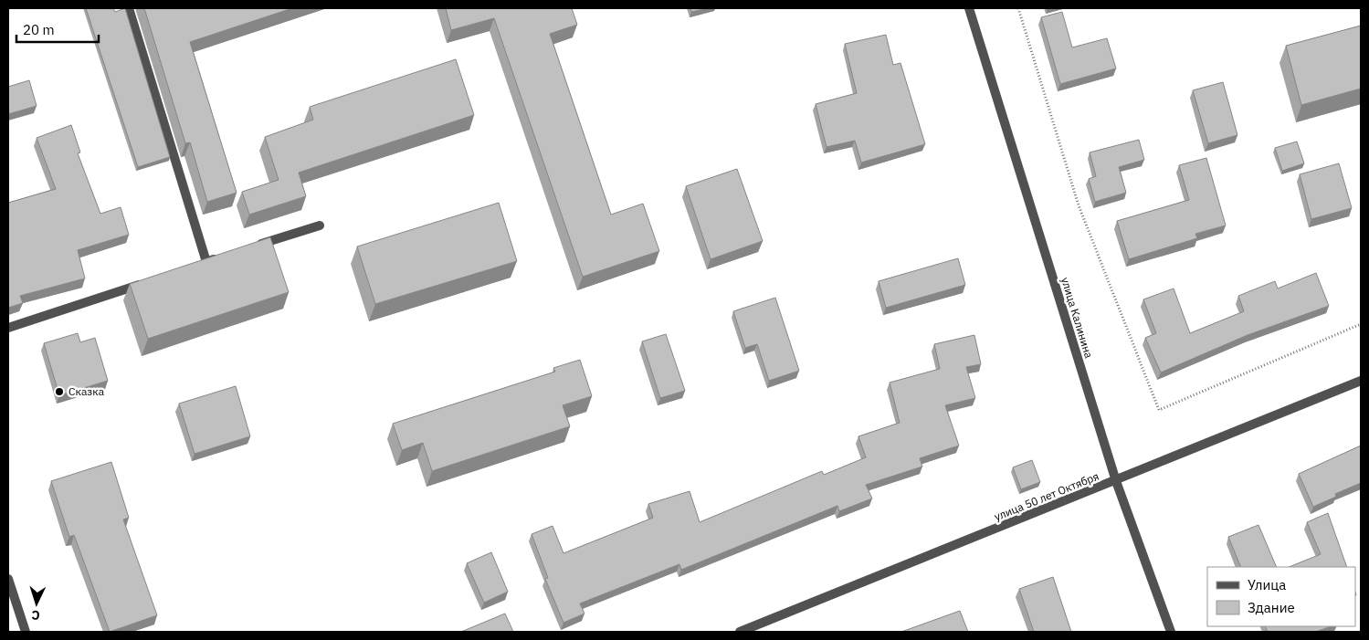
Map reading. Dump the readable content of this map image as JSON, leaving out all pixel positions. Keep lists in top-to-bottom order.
{
  "streets": {
    "street": ["улица Калинина", "улица 50 лет Октября"]
  },
  "crossings": [
    ["улица Калинина", "улица 50 лет Октября"]
  ],
  "places": ["Сказка"],
  "legend": ["Улица", "Здание"],
  "scale_bar": "20 m",
  "north": "bottom"
}
